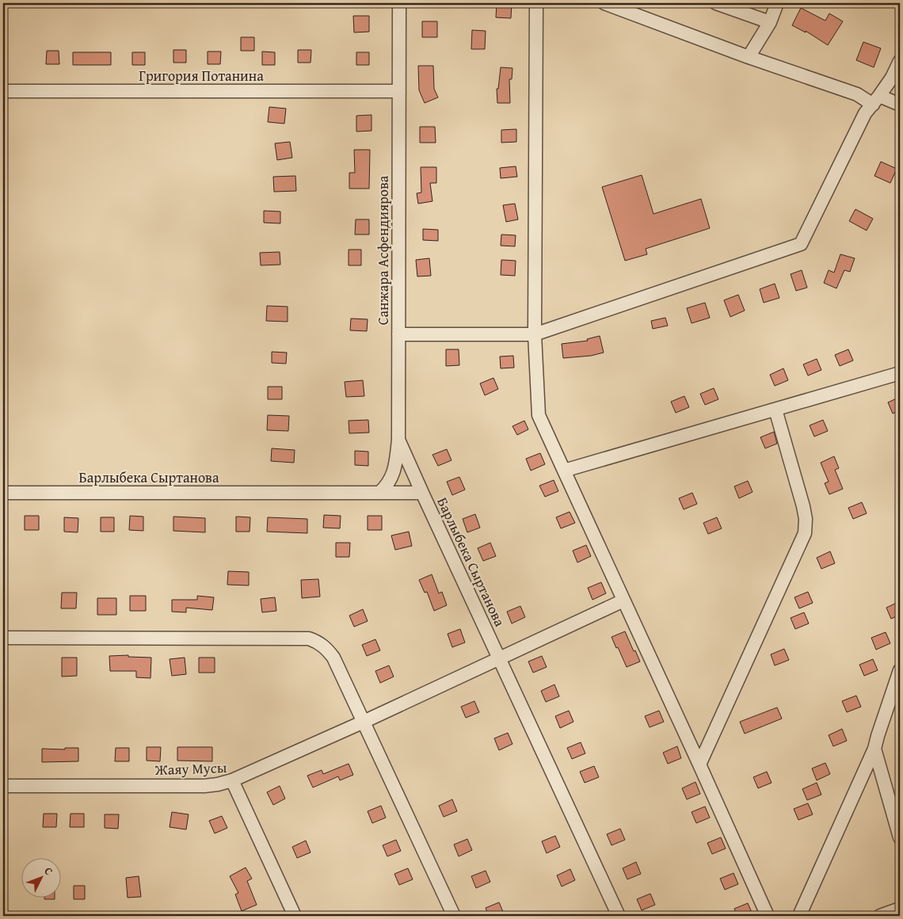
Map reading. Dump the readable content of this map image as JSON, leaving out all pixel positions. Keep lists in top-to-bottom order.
{
  "streets": {
    "street": [
      "Григория Потанина",
      "Санжара Асфендиярова",
      "Барлыбека Сыртанова",
      "Жаяу Мусы"
    ]
  },
  "crossings": [
    ["Григория Потанина", "Санжара Асфендиярова"],
    ["Санжара Асфендиярова", "Барлыбека Сыртанова"]
  ],
  "north": "top right"
}
